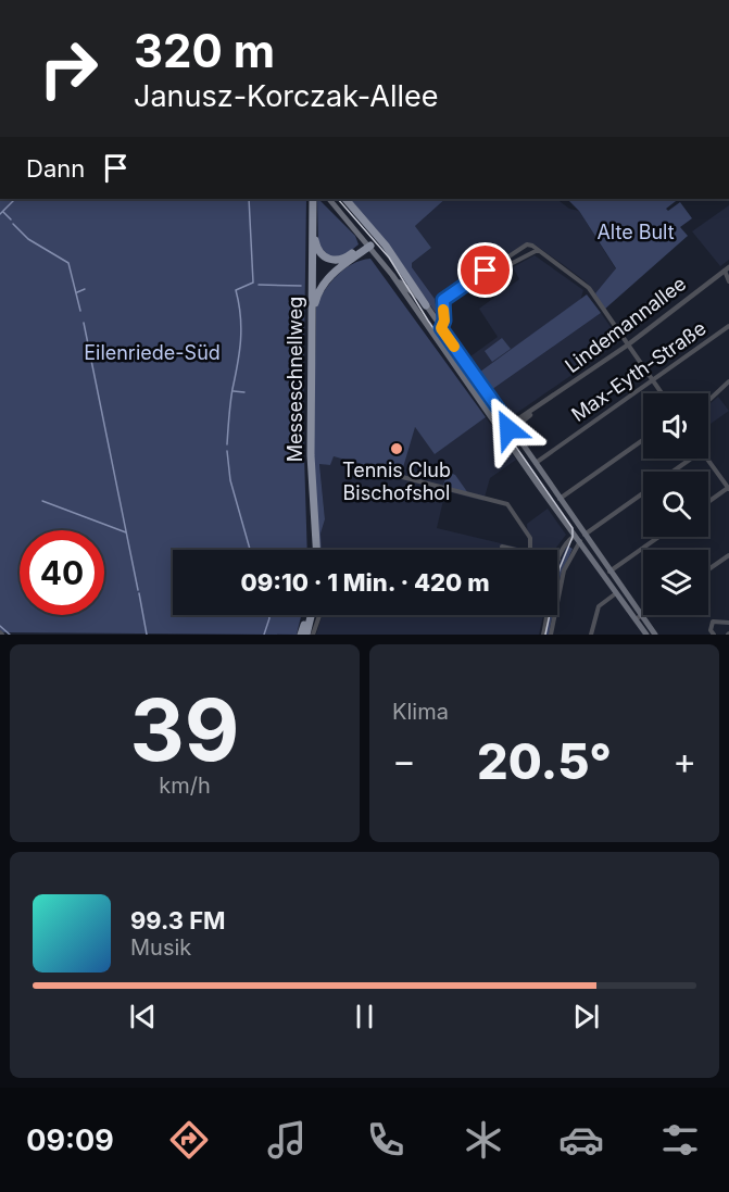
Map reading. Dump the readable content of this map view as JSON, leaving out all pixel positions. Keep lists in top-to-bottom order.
{
  "streets": {
    "highway": ["Messeschnellweg"],
    "street": ["Lindemannallee", "Max-Eyth-Straße"]
  },
  "parks": ["Alte Bult", "Eilenriede-Süd"],
  "places": ["Tennis Club Bischofshol"],
  "page": {
    "turn": ["320 m", "Janusz-Korczak-Allee"],
    "then": "Dann",
    "limit": "40",
    "trip": "09:10 · 1 Min. · 420 m",
    "tile": [
      ["39", "km/h"],
      "Klima"
    ],
    "heat": ["−", "20.5°", "+"],
    "song": ["99.3 FM", "Musik"],
    "tabs": "09:09"
  }
}
